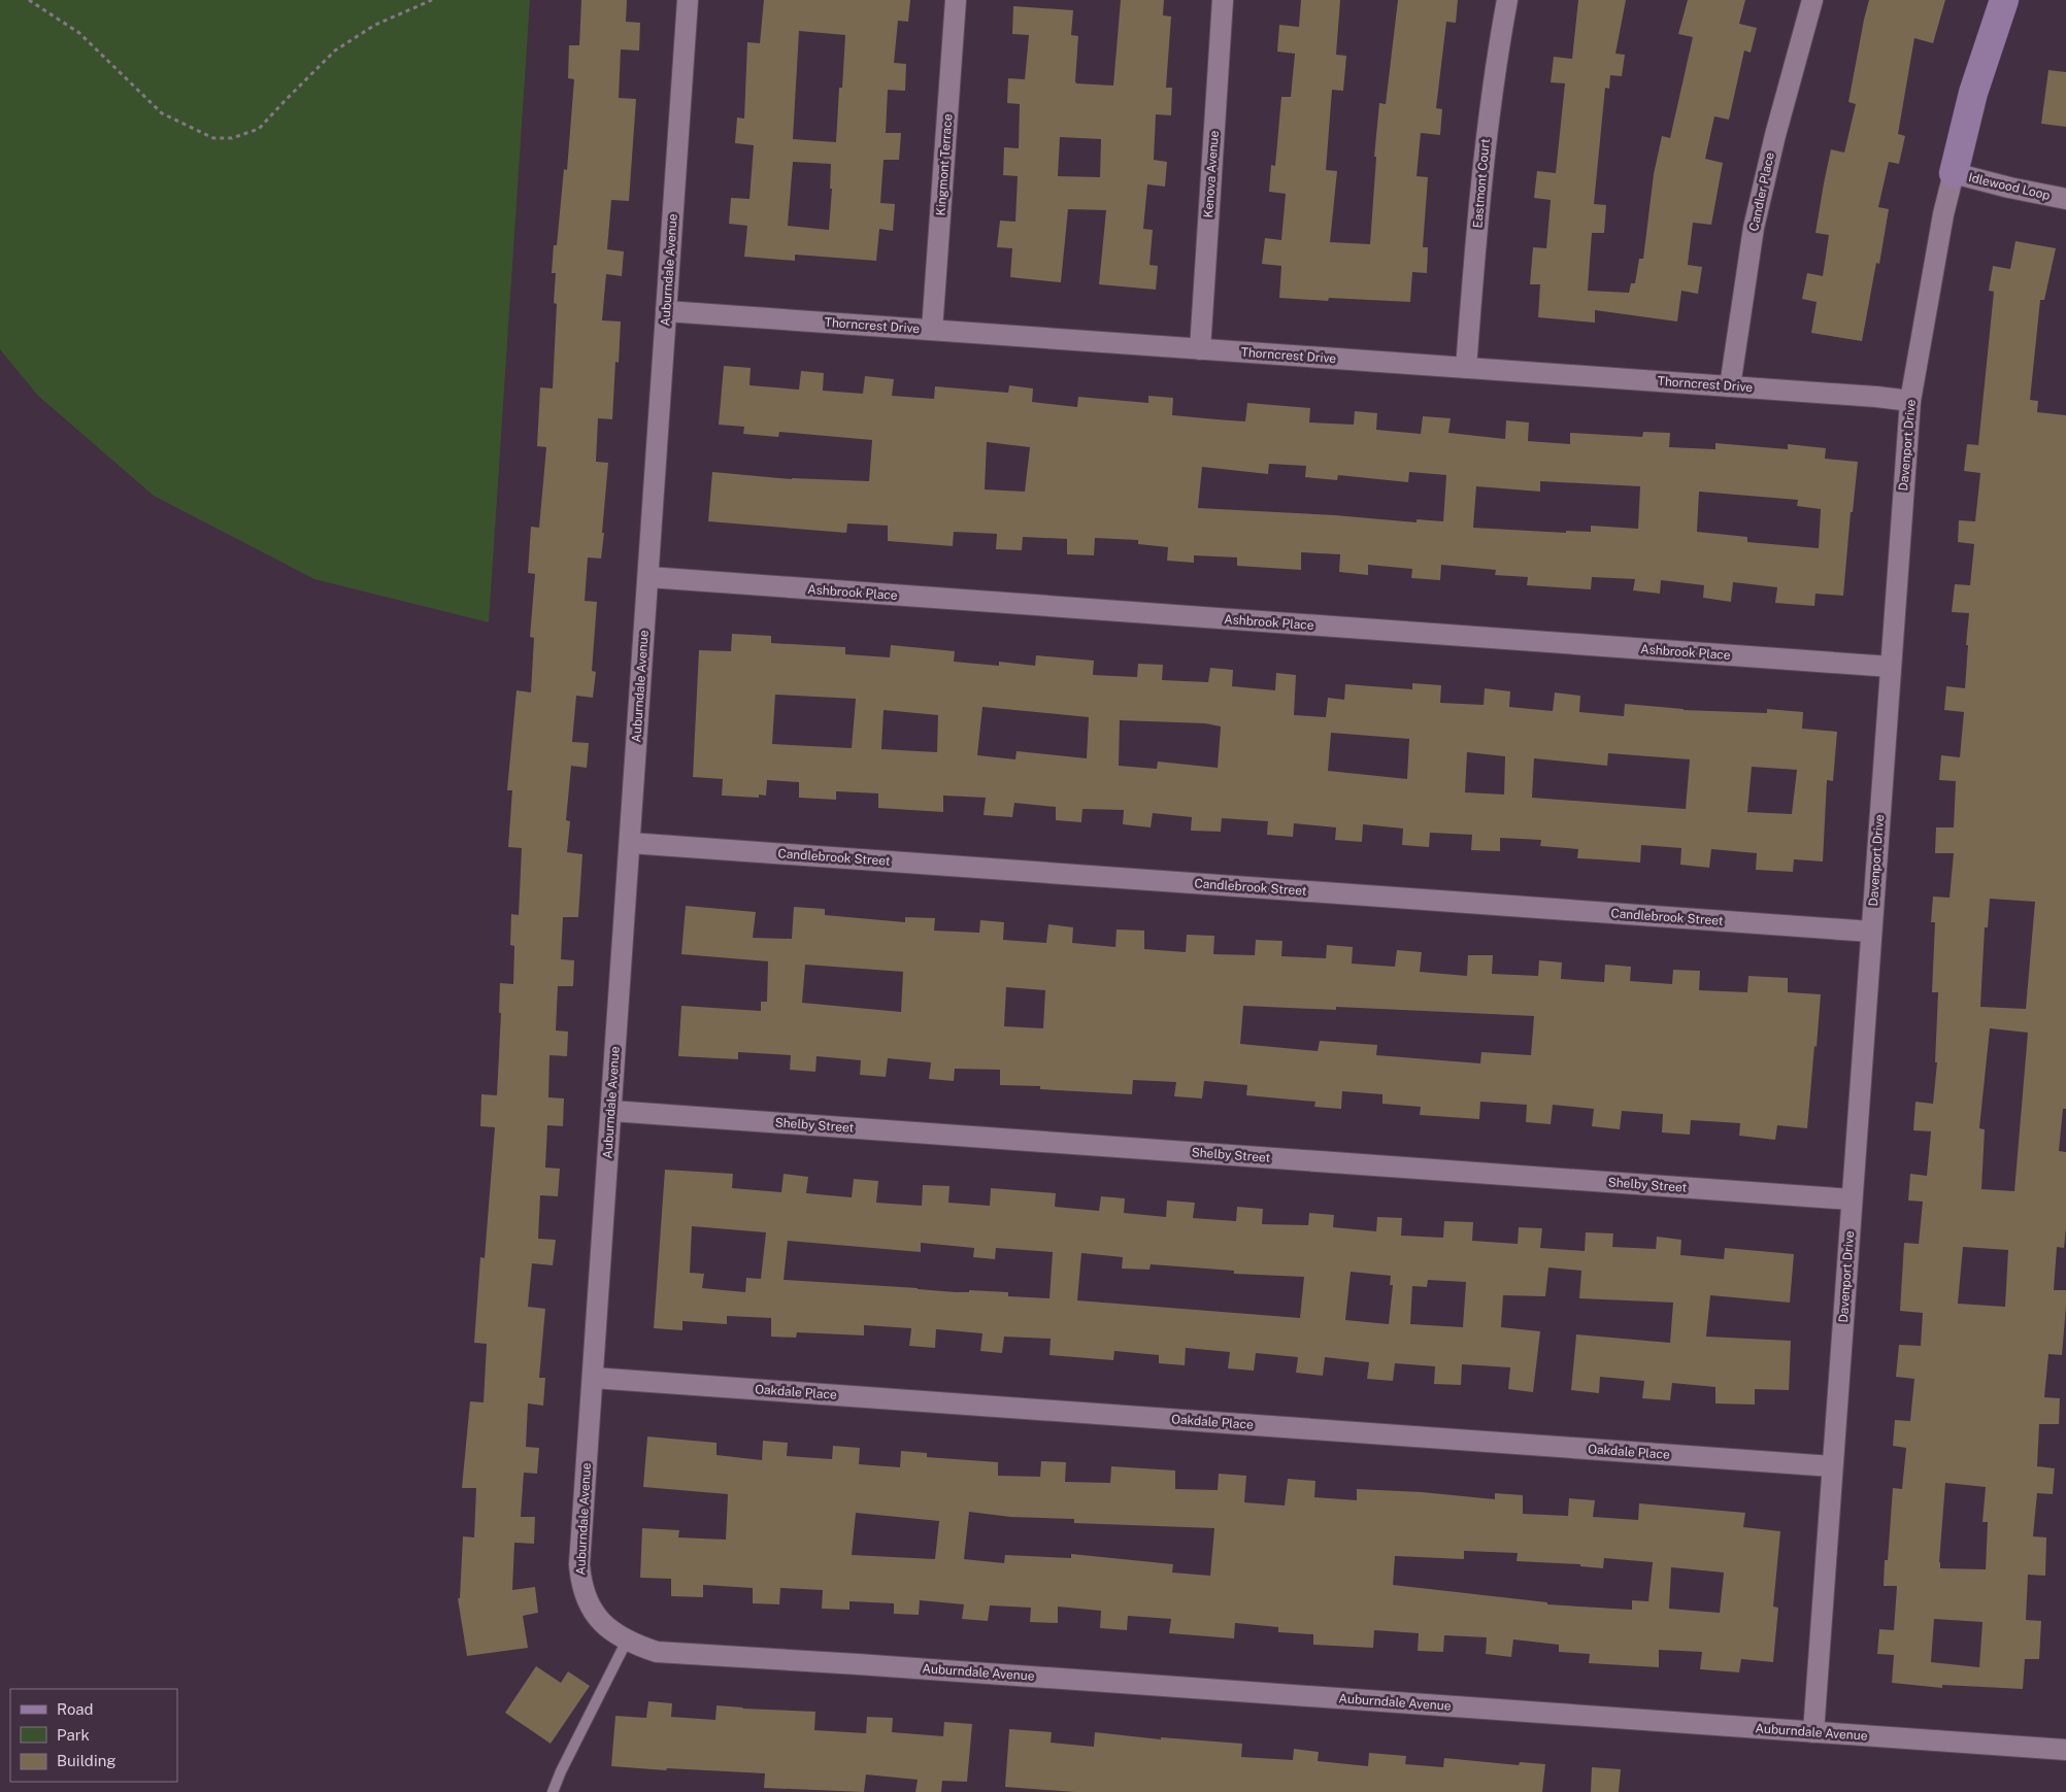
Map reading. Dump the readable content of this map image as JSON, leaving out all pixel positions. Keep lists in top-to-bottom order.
{
  "streets": {
    "street": [
      "Kingmont Terrace",
      "Kenova Avenue",
      "Eastmont Court",
      "Idlewood Loop",
      "Candler Place",
      "Auburndale Avenue",
      "Thorncrest Drive",
      "Davenport Drive",
      "Ashbrook Place",
      "Candlebrook Street",
      "Shelby Street",
      "Oakdale Place"
    ]
  },
  "crossings": [
    ["Kingmont Terrace", "Thorncrest Drive"],
    ["Kenova Avenue", "Thorncrest Drive"],
    ["Eastmont Court", "Thorncrest Drive"],
    ["Idlewood Loop", "Davenport Drive"],
    ["Candler Place", "Thorncrest Drive"],
    ["Auburndale Avenue", "Thorncrest Drive"],
    ["Auburndale Avenue", "Davenport Drive"],
    ["Auburndale Avenue", "Ashbrook Place"],
    ["Auburndale Avenue", "Candlebrook Street"],
    ["Auburndale Avenue", "Shelby Street"],
    ["Auburndale Avenue", "Oakdale Place"],
    ["Thorncrest Drive", "Davenport Drive"],
    ["Davenport Drive", "Ashbrook Place"],
    ["Davenport Drive", "Candlebrook Street"],
    ["Davenport Drive", "Shelby Street"],
    ["Davenport Drive", "Oakdale Place"]
  ],
  "legend": ["Road", "Park", "Building"]
}
